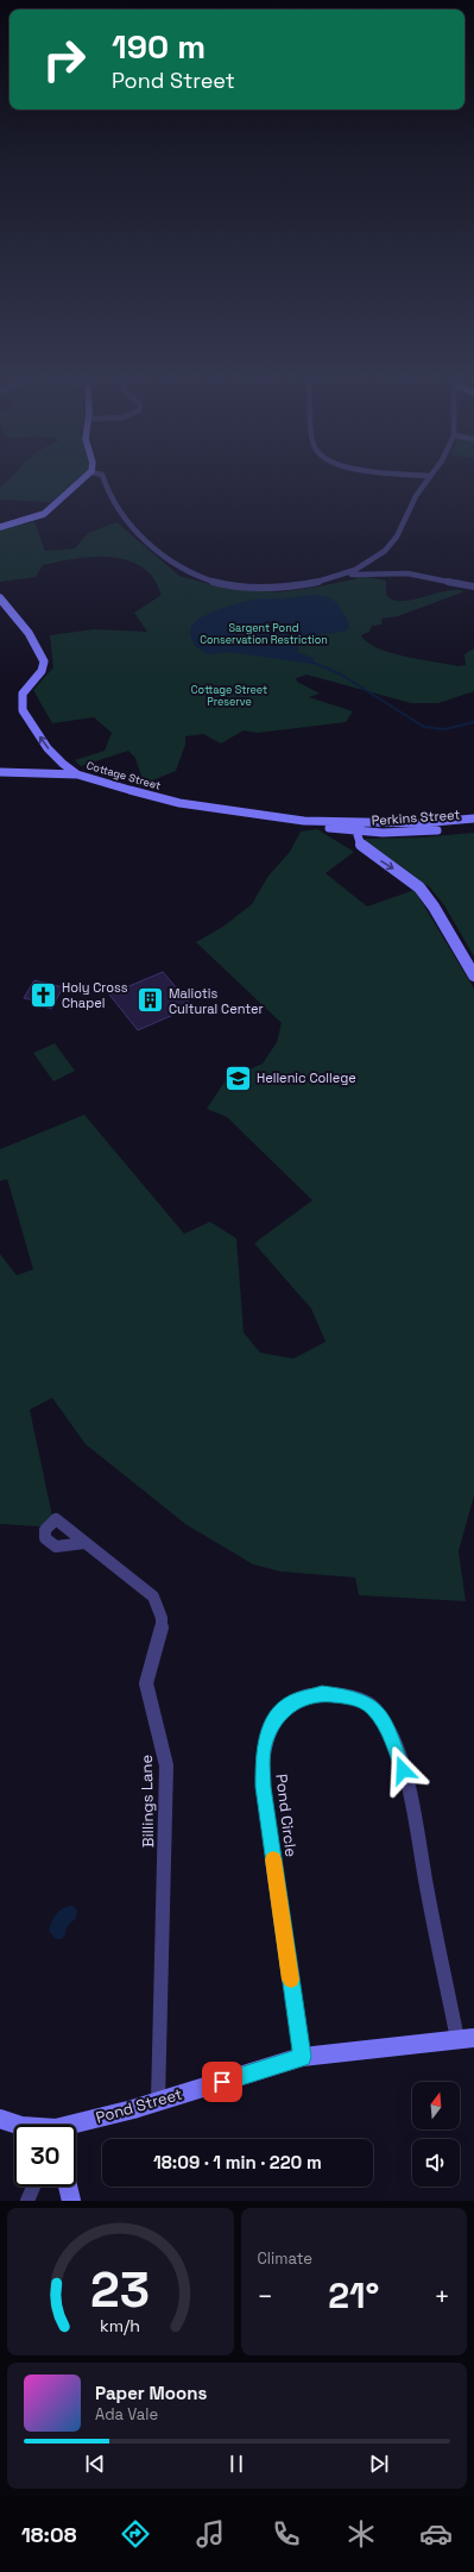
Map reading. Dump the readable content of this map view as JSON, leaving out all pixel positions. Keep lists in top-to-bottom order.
{
  "streets": {
    "street": [
      "Cottage Street",
      "Perkins Street",
      "Billings Lane",
      "Pond Circle",
      "Pond Street"
    ]
  },
  "crossings": [
    ["Cottage Street", "Perkins Street"],
    ["Billings Lane", "Pond Street"],
    ["Pond Circle", "Pond Street"]
  ],
  "one_way": ["Cottage Street"],
  "parks": ["Sargent Pond Conservation Restriction", "Cottage Street Preserve"],
  "places": {
    "church": ["Holy Cross Chapel"],
    "building": ["Maliotis Cultural Center"],
    "school or university": ["Hellenic College"]
  },
  "north": "top",
  "page": {
    "turn": ["190 m", "Pond Street"],
    "limit": "30",
    "trip": "18:09 · 1 min · 220 m",
    "tile": "Climate",
    "heat": ["−", "21°", "+"],
    "song": ["Paper Moons", "Ada Vale"],
    "tabs": "18:08",
    "gauge": ["23", "km/h"]
  }
}
